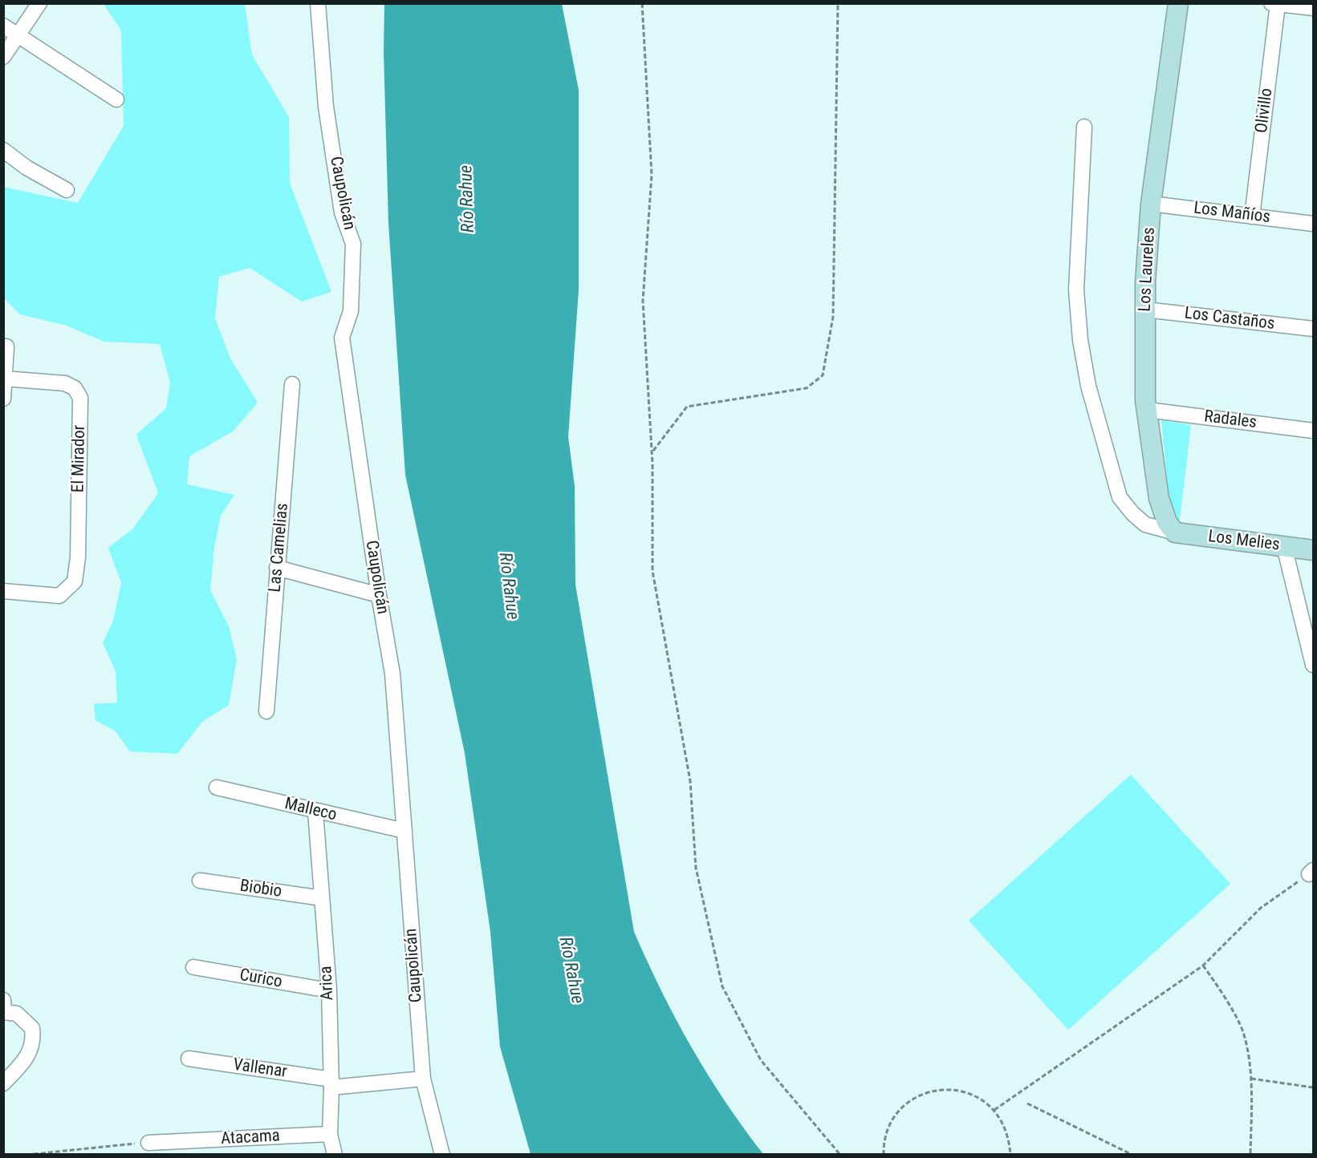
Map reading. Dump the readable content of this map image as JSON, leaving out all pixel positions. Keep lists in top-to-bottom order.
{
  "streets": {
    "street": [
      "Olivillo",
      "Caupolicán",
      "Los Mañíos",
      "Los Laureles",
      "Los Castaños",
      "Radales",
      "El Mirador",
      "Los Melies",
      "Las Camelias",
      "Malleco",
      "Biobio",
      "Curico",
      "Arica",
      "Vallenar",
      "Atacama"
    ]
  },
  "crossings": [
    ["Olivillo", "Los Mañíos"],
    ["Caupolicán", "Malleco"],
    ["Caupolicán", "Vallenar"],
    ["Los Mañíos", "Los Laureles"],
    ["Los Laureles", "Los Castaños"],
    ["Los Laureles", "Radales"],
    ["Los Laureles", "Los Melies"],
    ["Malleco", "Arica"],
    ["Biobio", "Arica"],
    ["Curico", "Arica"],
    ["Arica", "Vallenar"],
    ["Arica", "Atacama"]
  ],
  "water": ["Río Rahue"]
}
